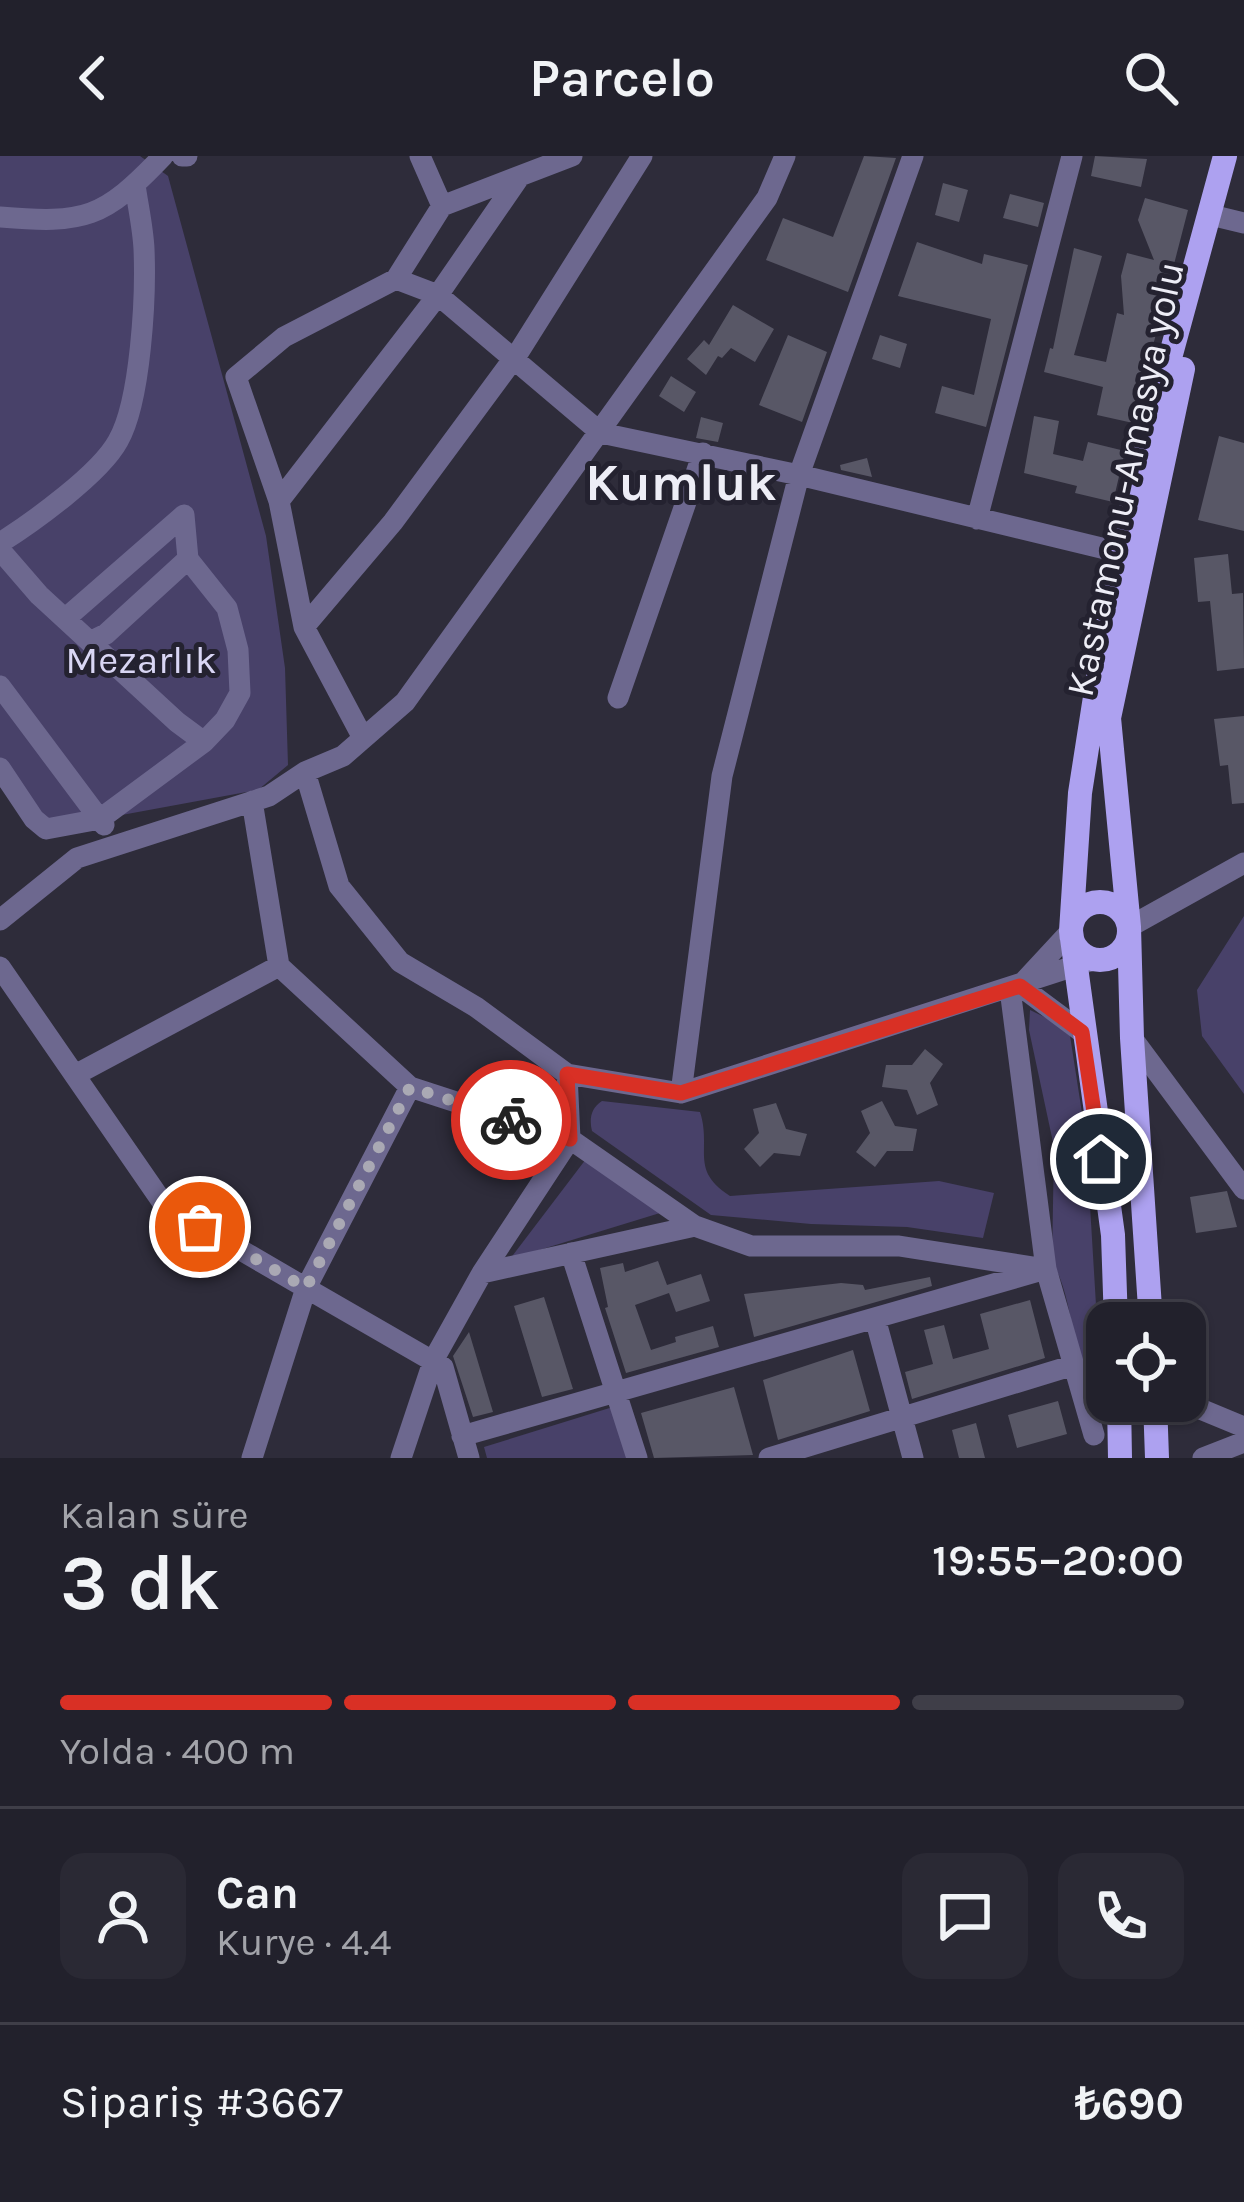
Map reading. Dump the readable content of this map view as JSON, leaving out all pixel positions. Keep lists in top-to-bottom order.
{
  "streets": {
    "main road": ["Kastamonu-Amasya yolu"]
  },
  "districts": ["Kumluk"],
  "parks": ["Mezarlık"],
  "page": {
    "header": "Parcelo",
    "heading": ["3 dk", "Kalan süre", "19:55–20:00"],
    "panel": [
      "Can",
      "Kurye · 4.4",
      "Sipariş #3667",
      "₺690"
    ],
    "bar": "Yolda · 400 m"
  }
}
